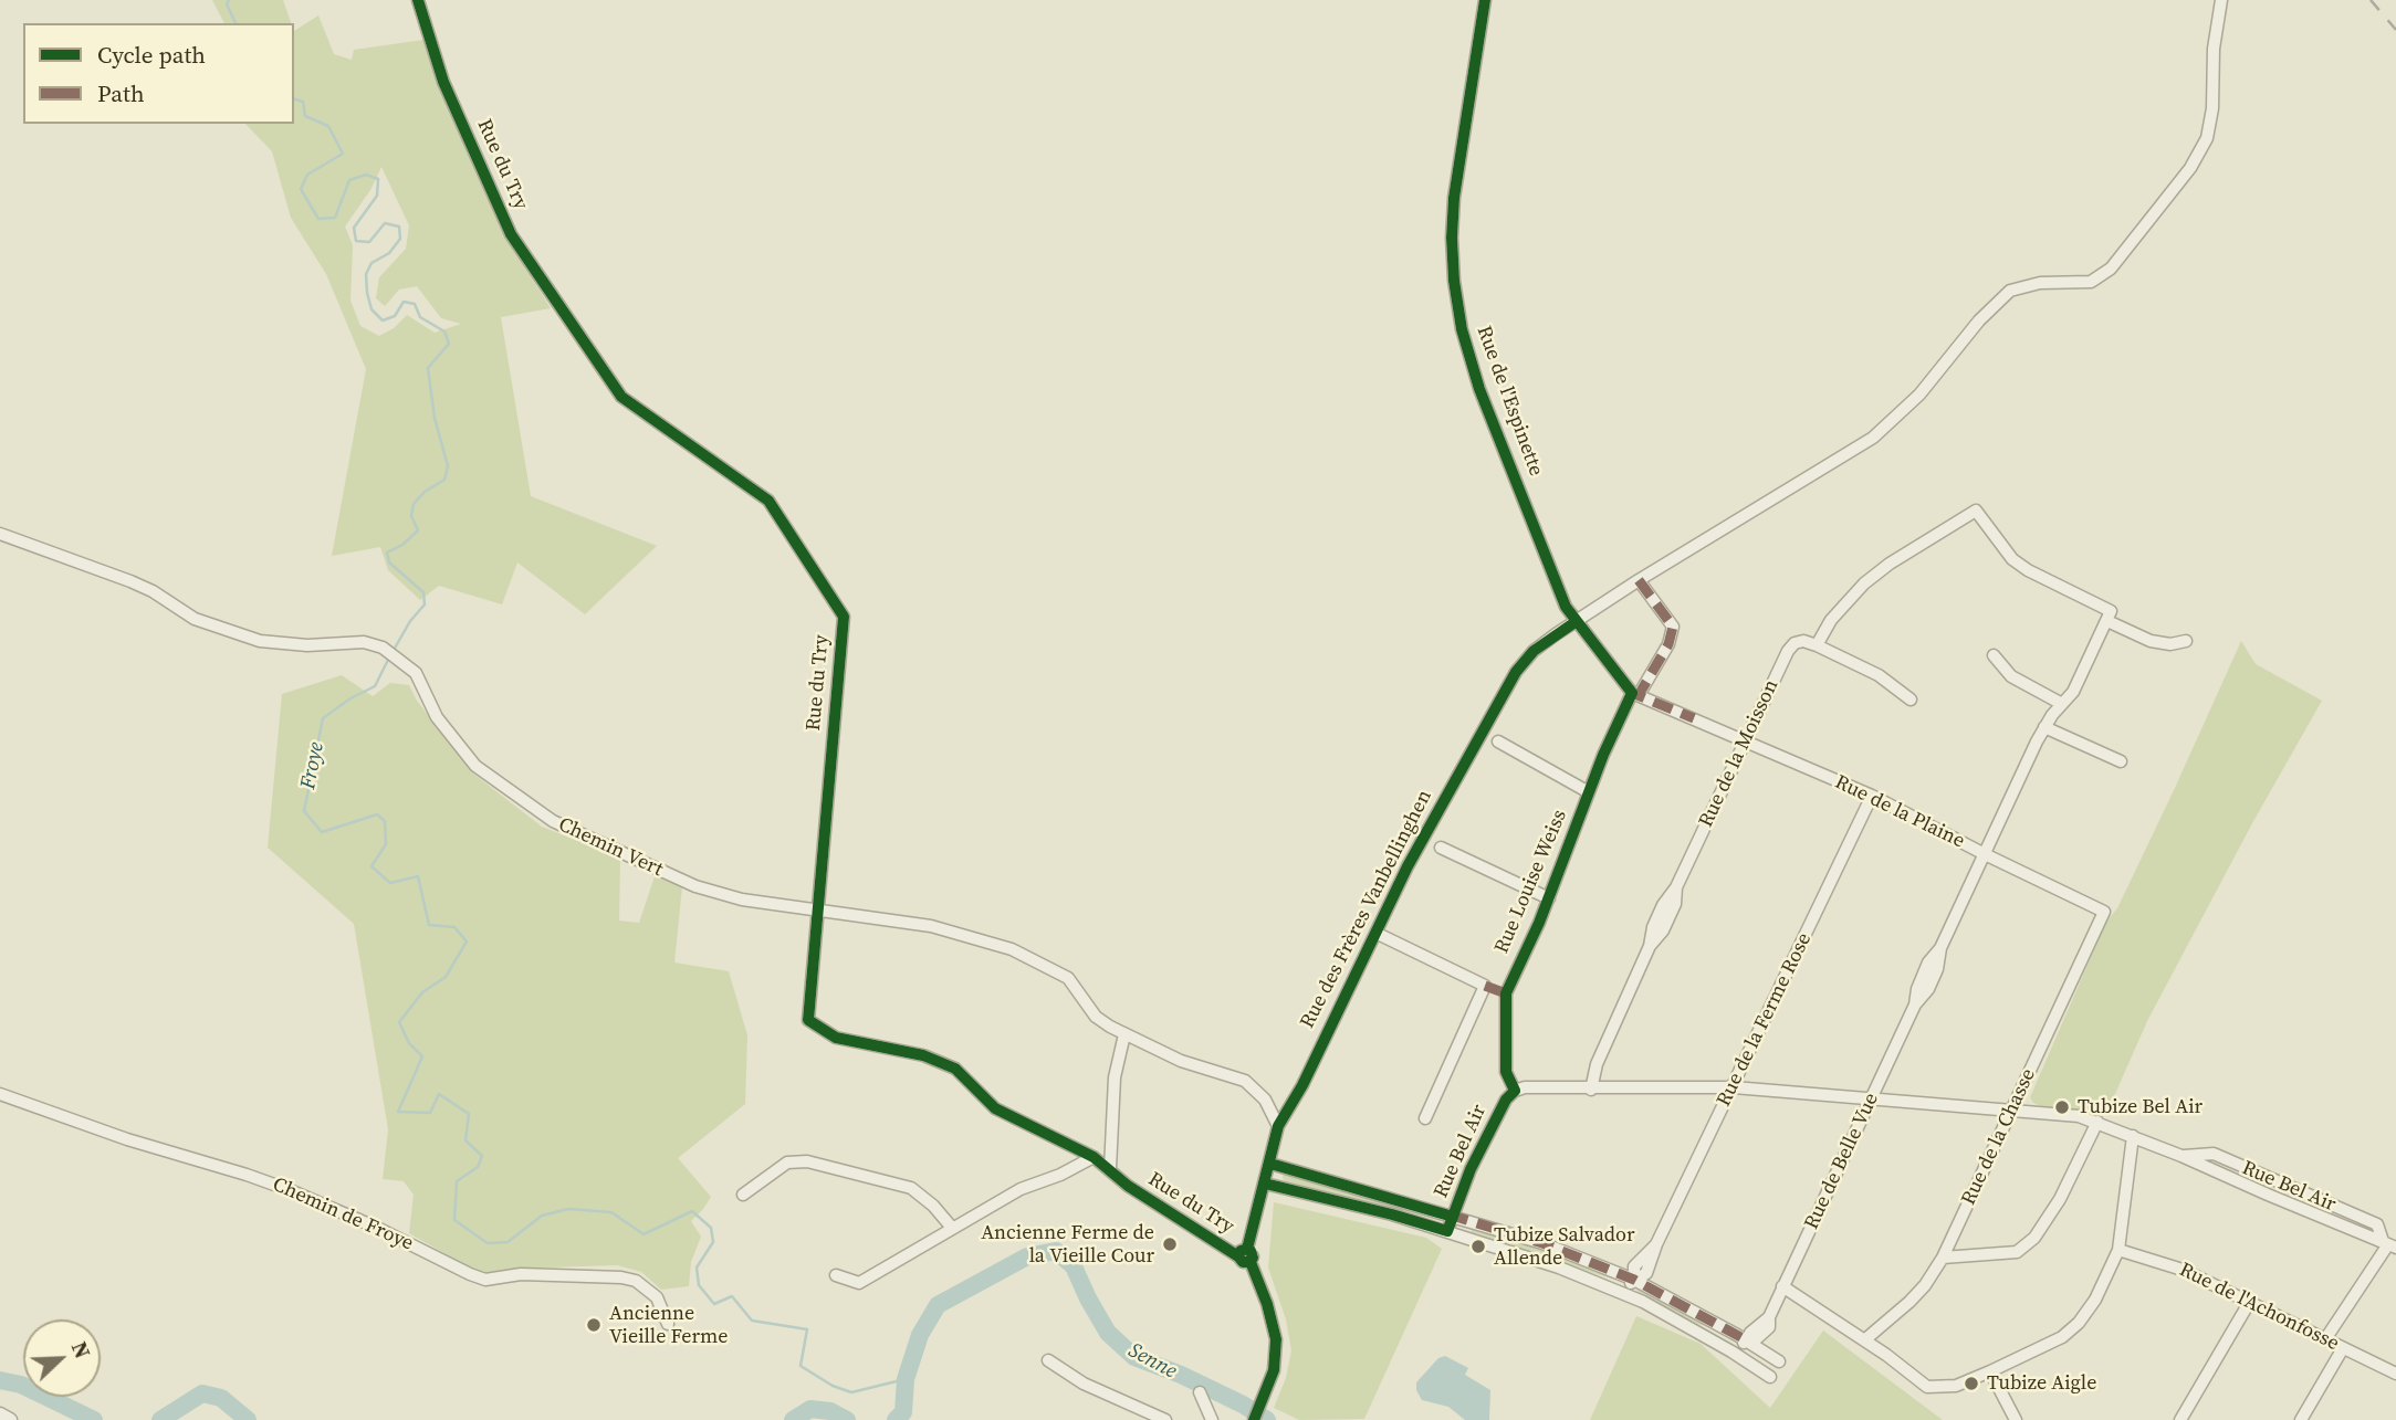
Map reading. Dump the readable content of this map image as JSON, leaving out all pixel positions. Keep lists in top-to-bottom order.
{
  "streets": {
    "street": [
      "Rue du Try",
      "Rue de l'Espinette",
      "Rue de la Moisson",
      "Rue de la Plaine",
      "Chemin Vert",
      "Rue Louise Weiss",
      "Rue des Frères Vanbellinghen",
      "Rue de la Ferme Rose",
      "Rue de la Chasse",
      "Rue Bel Air",
      "Rue de Belle Vue",
      "Chemin de Froye",
      "Rue de l'Achonfosse"
    ]
  },
  "crossings": [
    ["Rue du Try", "Chemin Vert"],
    ["Rue du Try", "Rue des Frères Vanbellinghen"],
    ["Rue de l'Espinette", "Rue de la Plaine"],
    ["Rue de l'Espinette", "Rue Louise Weiss"],
    ["Rue de l'Espinette", "Rue des Frères Vanbellinghen"],
    ["Rue de la Moisson", "Rue de la Plaine"],
    ["Rue de la Moisson", "Rue Bel Air"],
    ["Rue de la Plaine", "Rue Louise Weiss"],
    ["Rue de la Plaine", "Rue de la Ferme Rose"],
    ["Rue de la Plaine", "Rue de la Chasse"],
    ["Rue de la Plaine", "Rue de Belle Vue"],
    ["Chemin Vert", "Rue des Frères Vanbellinghen"],
    ["Rue Louise Weiss", "Rue des Frères Vanbellinghen"],
    ["Rue Louise Weiss", "Rue Bel Air"],
    ["Rue de la Ferme Rose", "Rue Bel Air"],
    ["Rue de la Chasse", "Rue Bel Air"],
    ["Rue Bel Air", "Rue de Belle Vue"]
  ],
  "water": ["Froye", "Senne"],
  "places": [
    "Tubize Bel Air",
    "Ancienne Ferme de la Vieille Cour",
    "Tubize Salvador Allende",
    "Ancienne Vieille Ferme",
    "Tubize Aigle"
  ],
  "legend": ["Cycle path", "Path"],
  "north": "top right"
}
